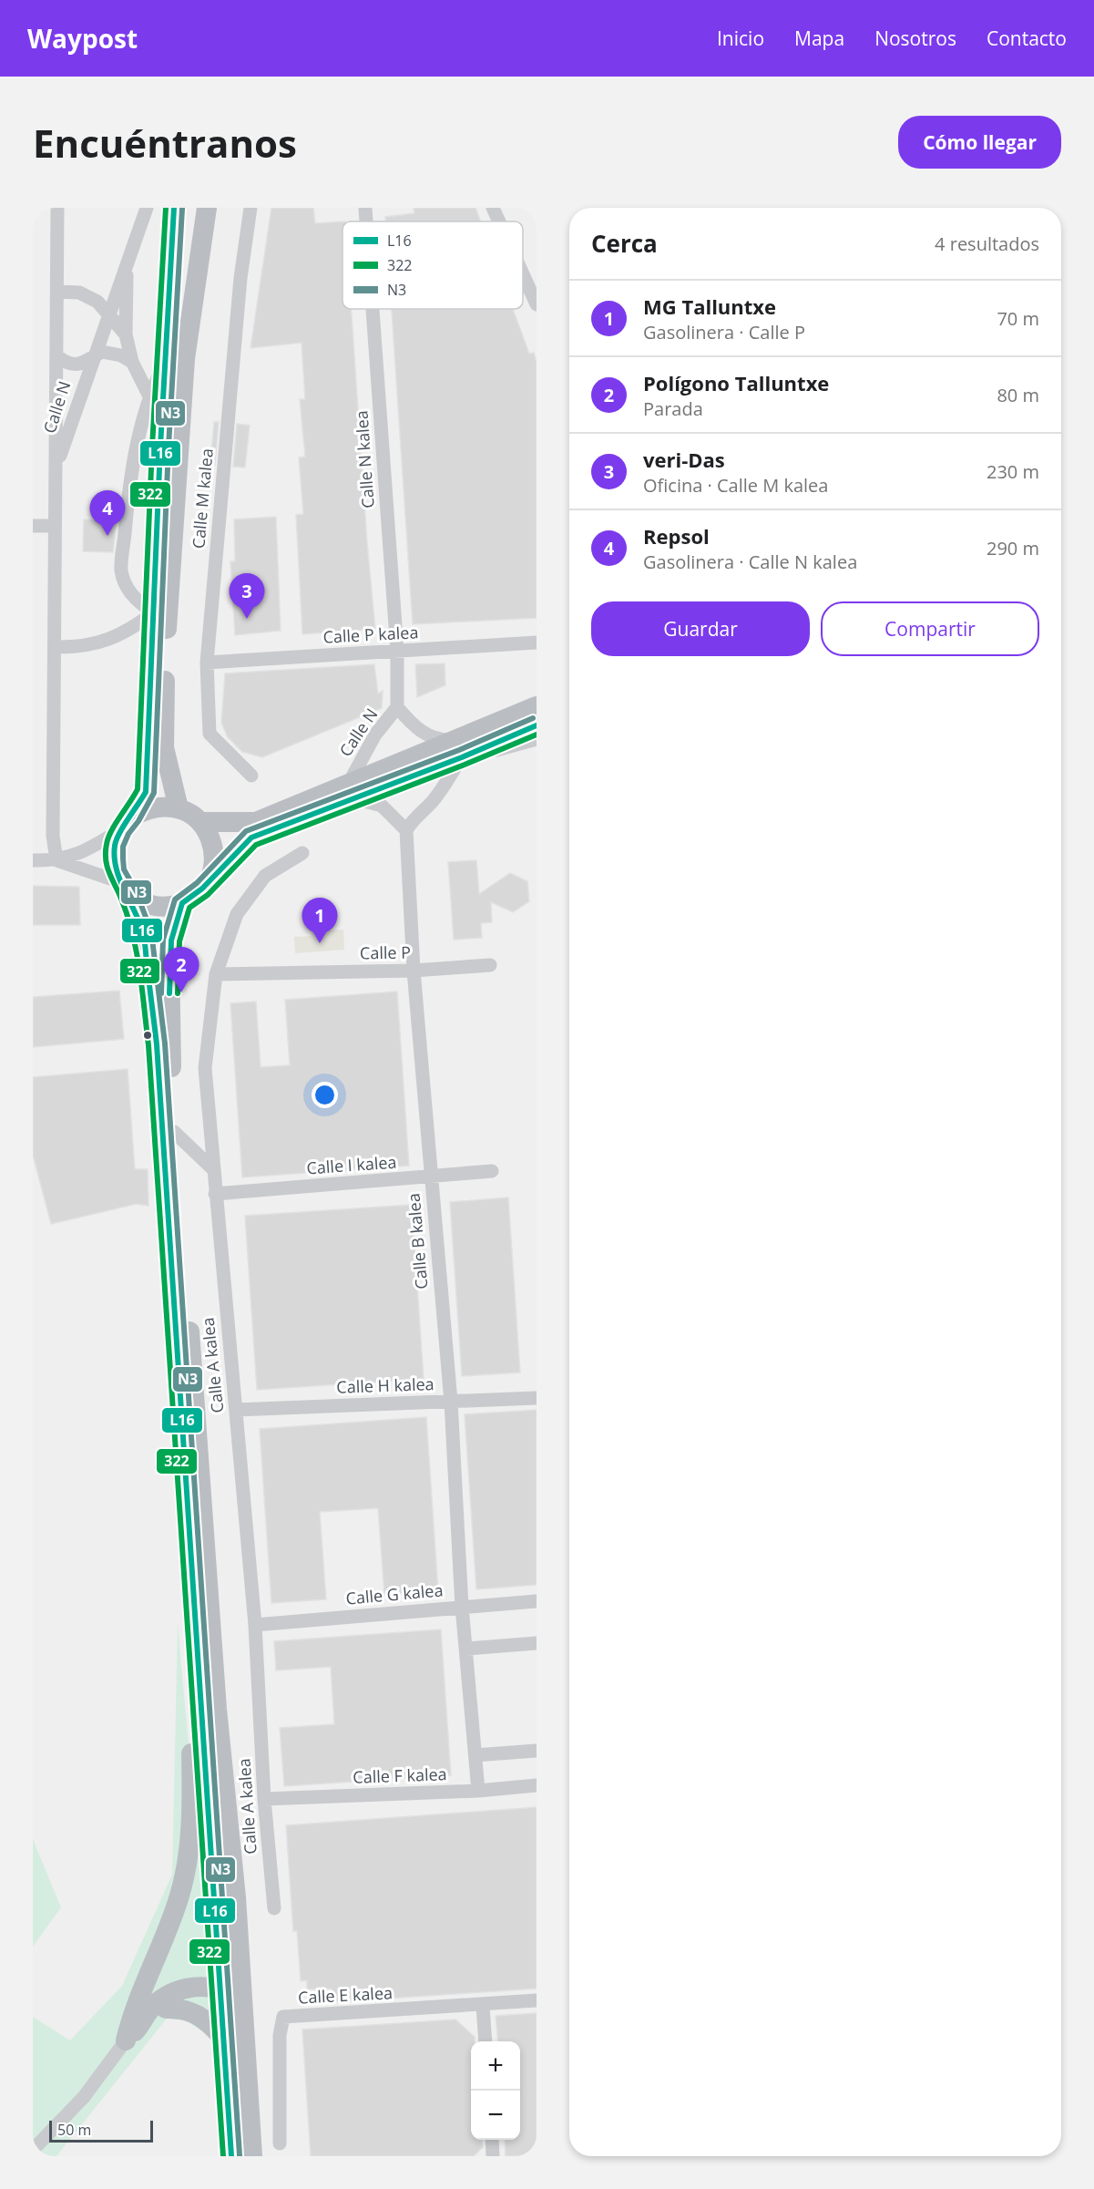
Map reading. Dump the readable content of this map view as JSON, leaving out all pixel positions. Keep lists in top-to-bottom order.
{
  "streets": {
    "street": [
      "Calle N",
      "Calle N kalea",
      "Calle M kalea",
      "Calle P kalea",
      "Calle P",
      "Calle I kalea",
      "Calle B kalea",
      "Calle A kalea",
      "Calle H kalea",
      "Calle G kalea",
      "Calle F kalea",
      "Calle E kalea"
    ]
  },
  "crossings": [
    ["Calle N", "Calle N kalea"],
    ["Calle N kalea", "Calle P kalea"],
    ["Calle M kalea", "Calle P kalea"],
    ["Calle P", "Calle B kalea"],
    ["Calle P", "Calle A kalea"],
    ["Calle I kalea", "Calle B kalea"],
    ["Calle I kalea", "Calle A kalea"],
    ["Calle B kalea", "Calle H kalea"],
    ["Calle B kalea", "Calle G kalea"],
    ["Calle B kalea", "Calle F kalea"],
    ["Calle A kalea", "Calle H kalea"],
    ["Calle A kalea", "Calle G kalea"],
    ["Calle A kalea", "Calle F kalea"]
  ],
  "lines": ["transit line L16", "transit line 322", "transit line N3"],
  "legend": ["L16", "322", "N3"],
  "scale_bar": "50 m",
  "page": {
    "header": "Waypost",
    "nav": [
      "Inicio",
      "Mapa",
      "Nosotros",
      "Contacto"
    ],
    "buttons": [
      "Cómo llegar",
      ["Guardar", "Compartir"]
    ],
    "title": "Encuéntranos",
    "heading": ["Cerca", "4 resultados"],
    "list": [
      {
        "mark": "1",
        "name": "MG Talluntxe",
        "note": "Gasolinera · Calle P",
        "value": "70 m"
      },
      {
        "mark": "2",
        "name": "Polígono Talluntxe",
        "note": "Parada",
        "value": "80 m"
      },
      {
        "mark": "3",
        "name": "veri-Das",
        "note": "Oficina · Calle M kalea",
        "value": "230 m"
      },
      {
        "mark": "4",
        "name": "Repsol",
        "note": "Gasolinera · Calle N kalea",
        "value": "290 m"
      }
    ],
    "pins": [
      "4",
      "3",
      "1",
      "2"
    ],
    "map_buttons": ["+", "−"],
    "scale": "50 m"
  }
}
